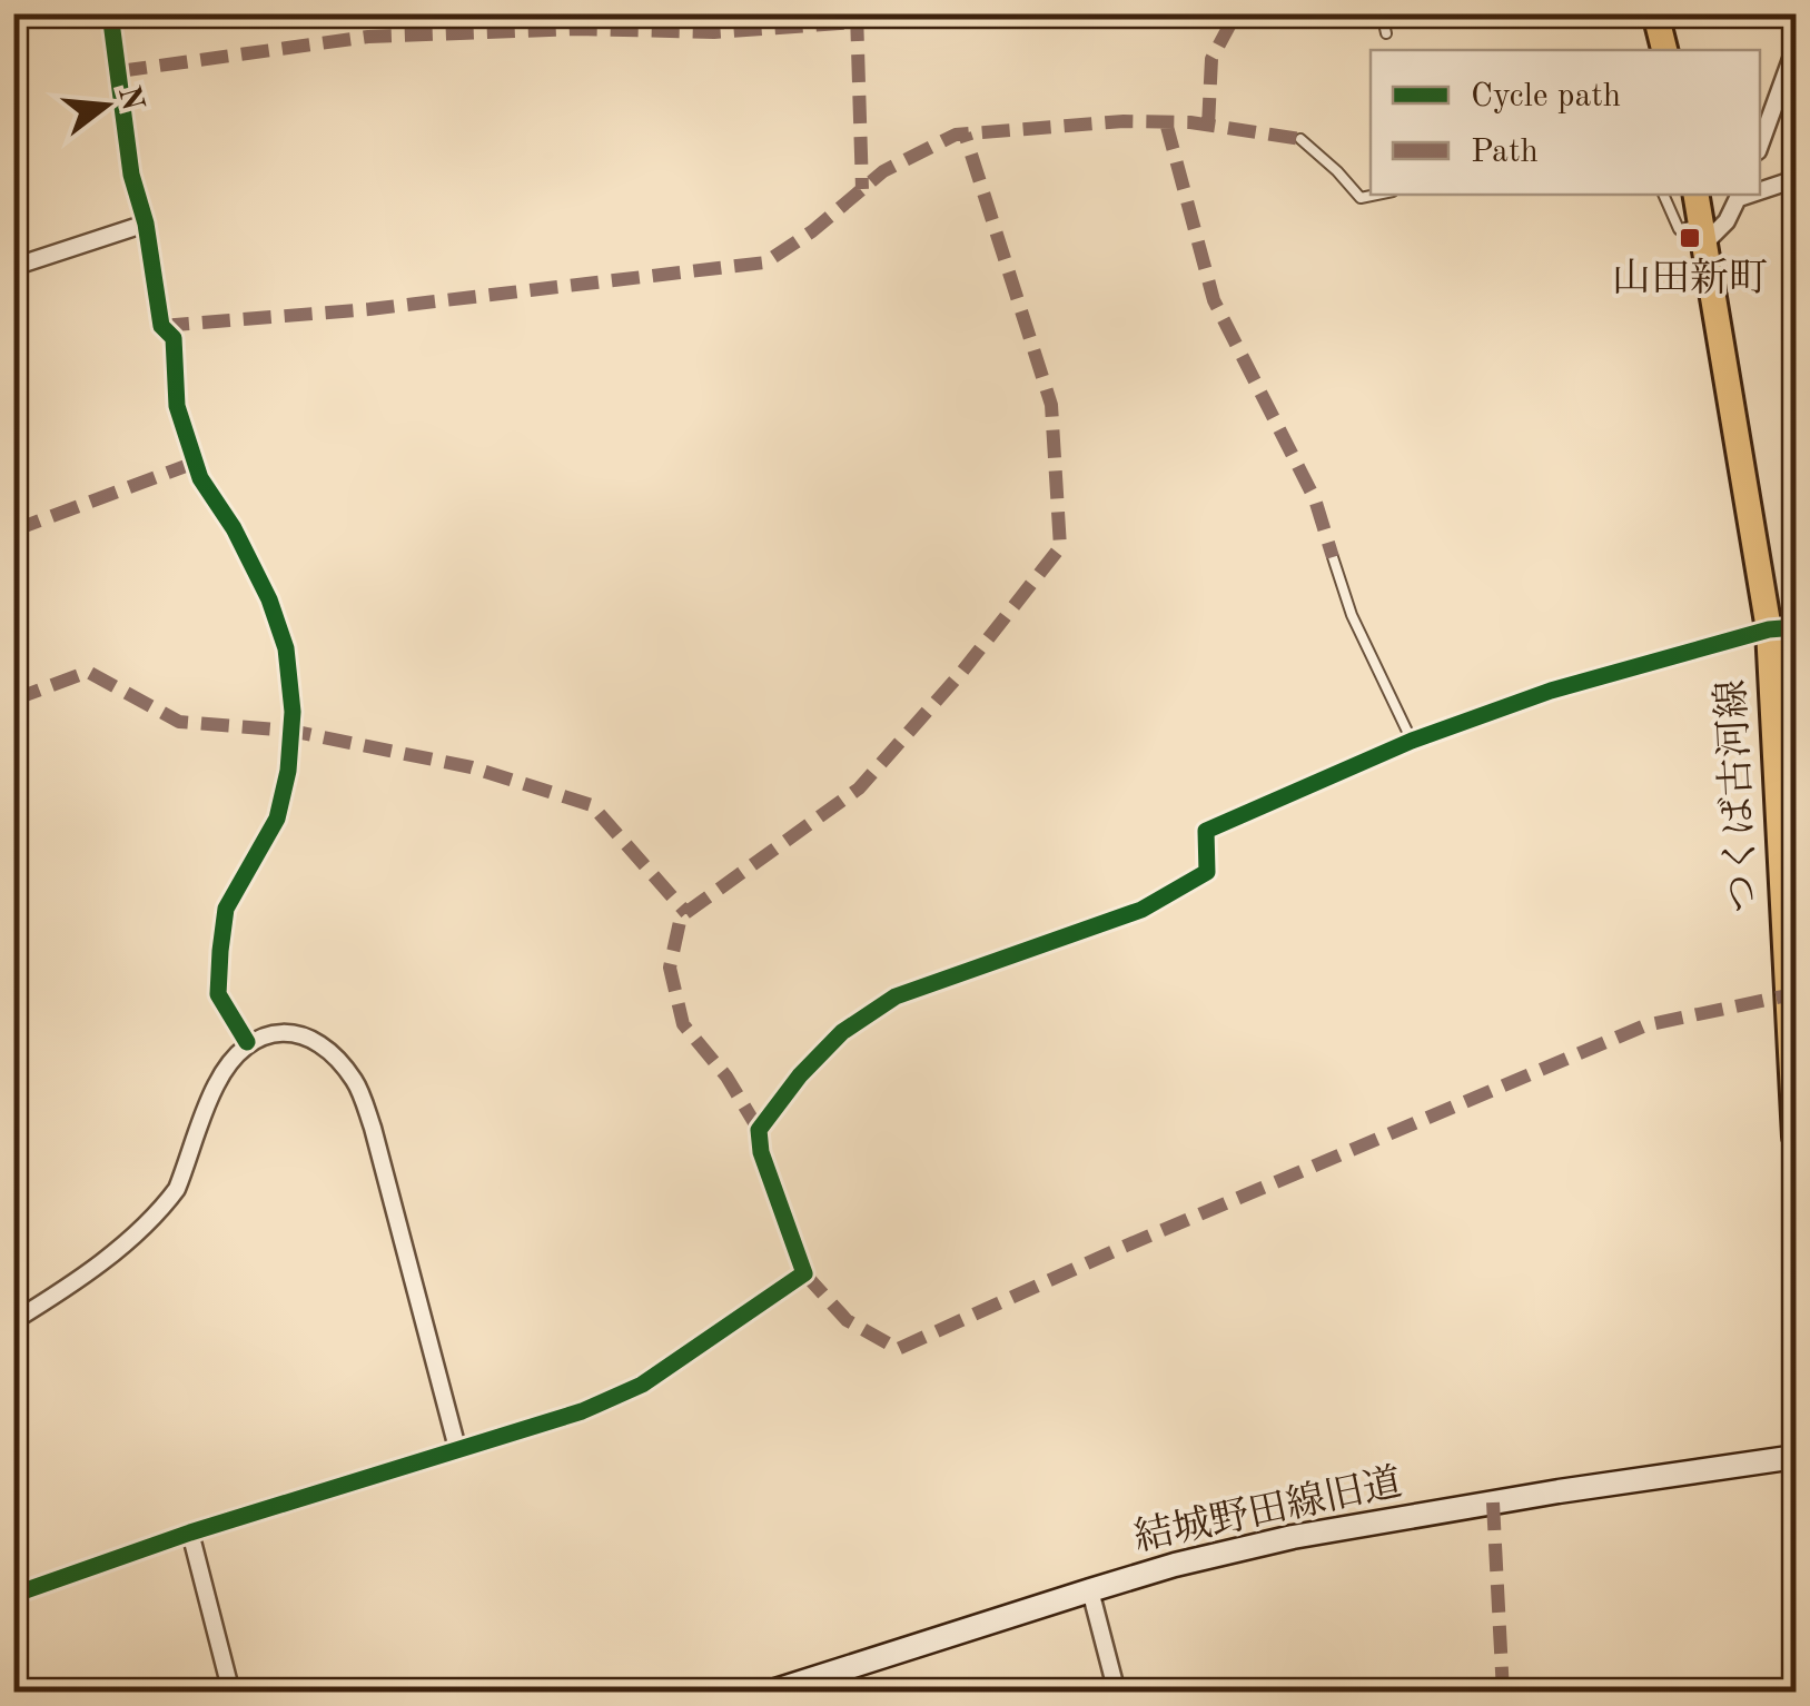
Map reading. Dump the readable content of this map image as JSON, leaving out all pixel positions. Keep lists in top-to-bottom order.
{
  "streets": {
    "main road": ["つくば古河線"],
    "street": ["結城野田線旧道"]
  },
  "places": {
    "transit": ["山田新町"]
  },
  "legend": ["Cycle path", "Path"],
  "north": "right"
}
